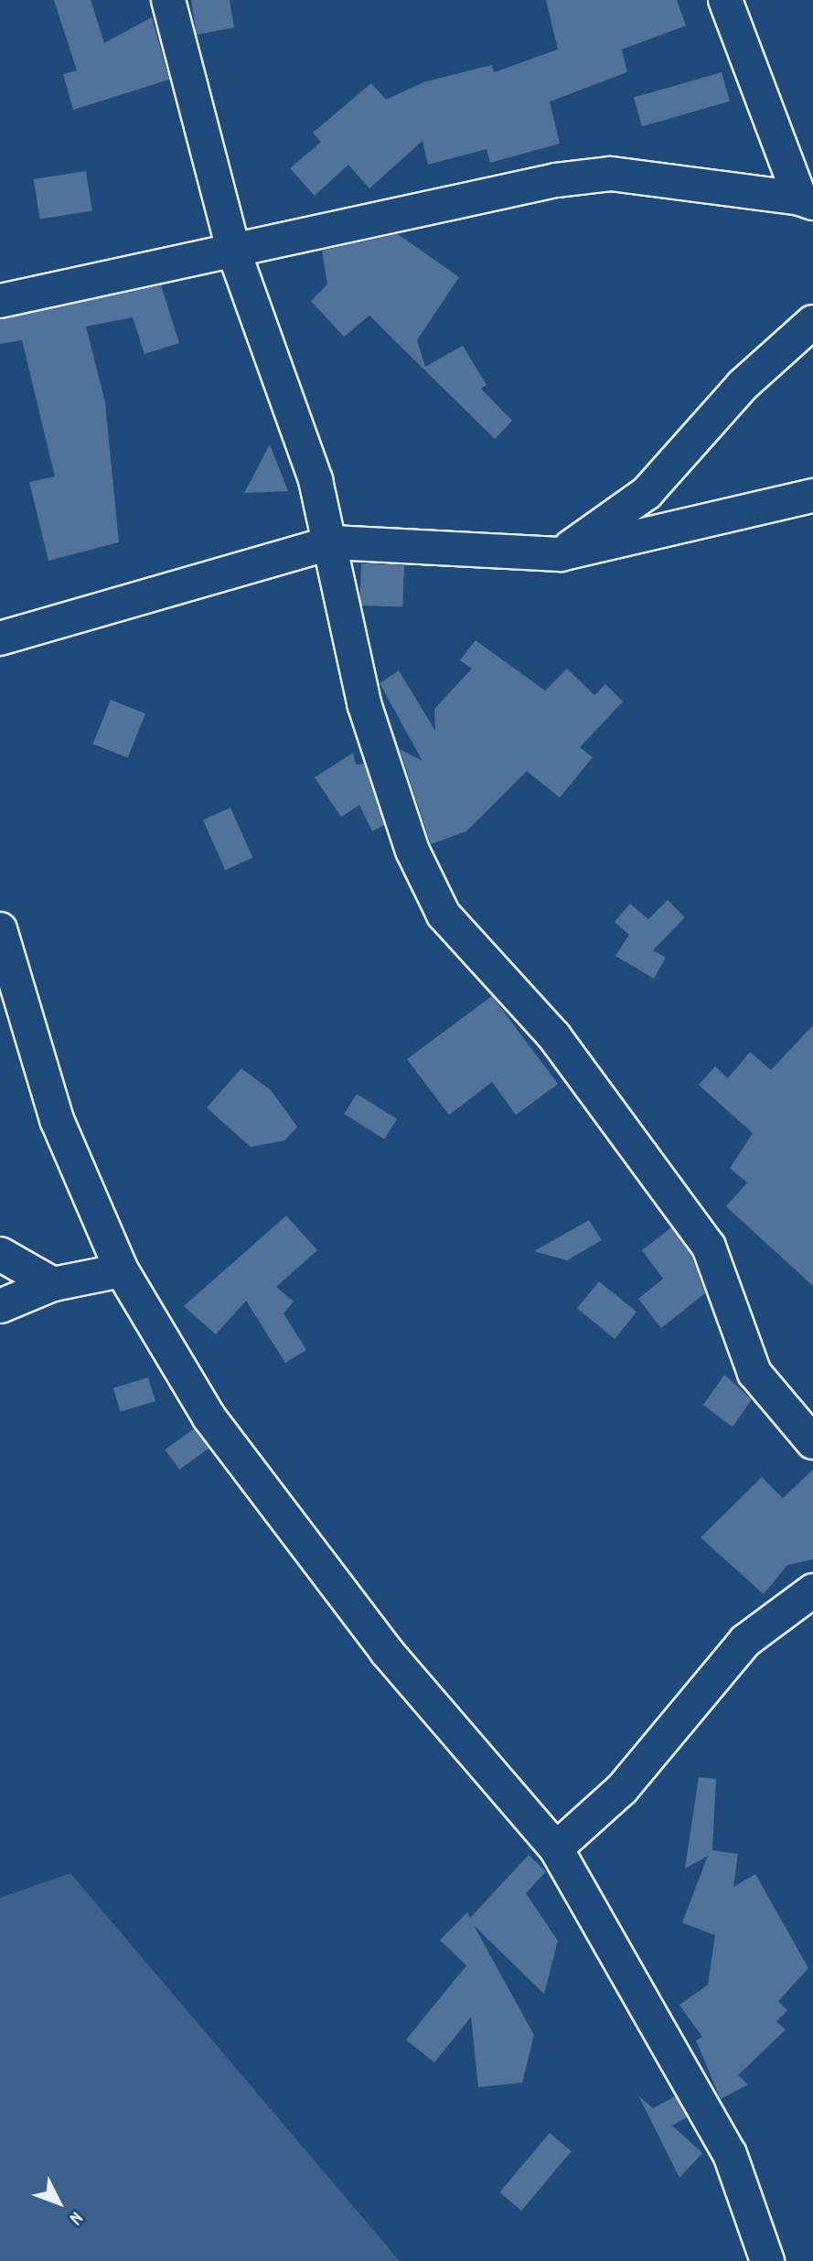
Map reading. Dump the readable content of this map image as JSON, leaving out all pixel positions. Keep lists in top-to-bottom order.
{
  "north": "bottom right"
}
